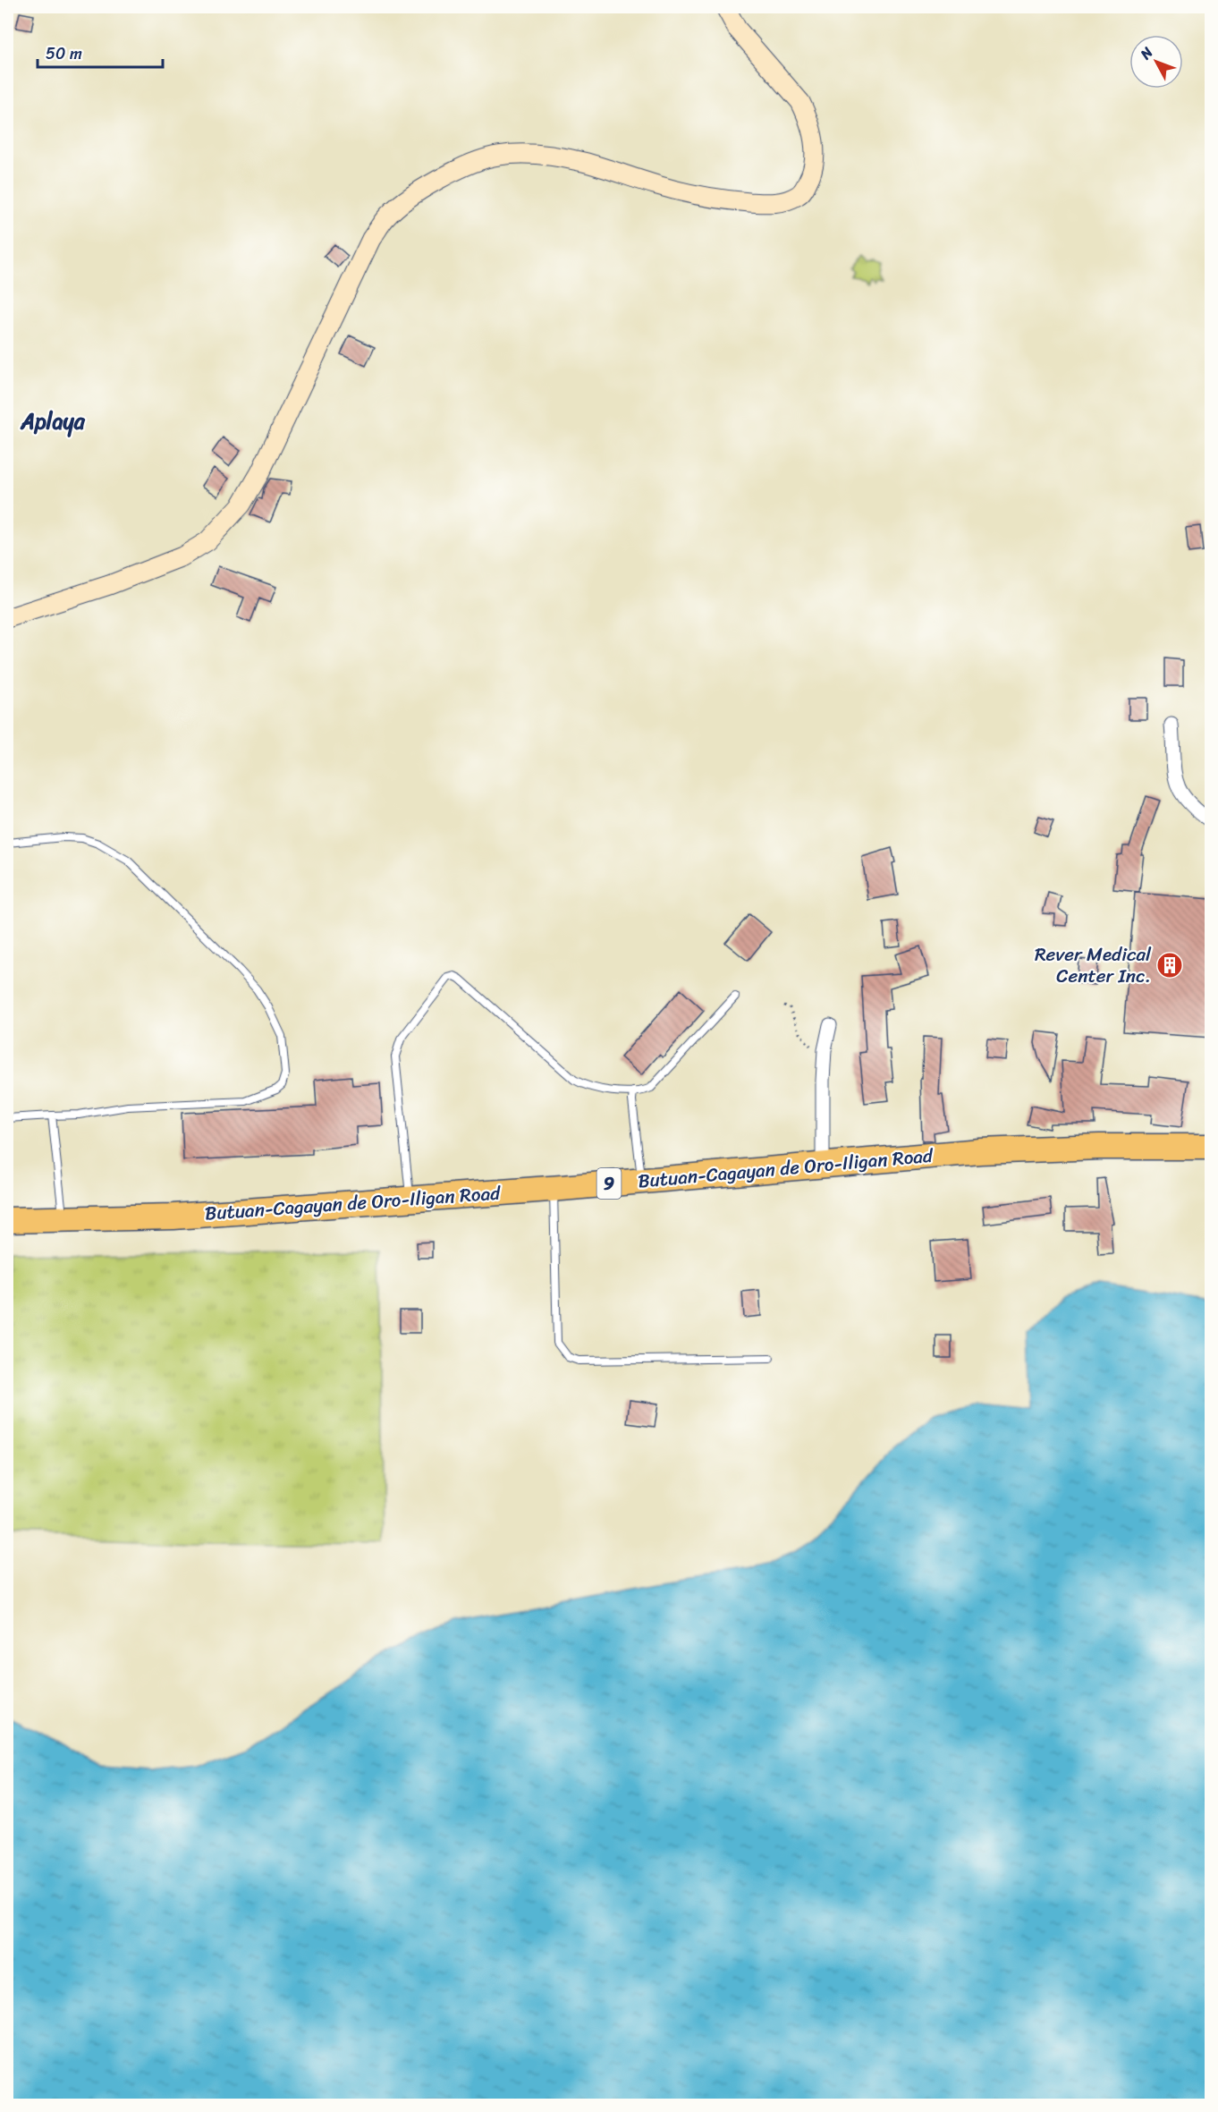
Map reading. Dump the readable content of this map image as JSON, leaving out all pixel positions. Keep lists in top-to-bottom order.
{
  "streets": {
    "highway": ["Butuan-Cagayan de Oro-Iligan Road", "9"]
  },
  "districts": ["Aplaya"],
  "places": {
    "building": ["Rever Medical Center Inc."]
  },
  "scale_bar": "50 m",
  "north": "top left"
}
